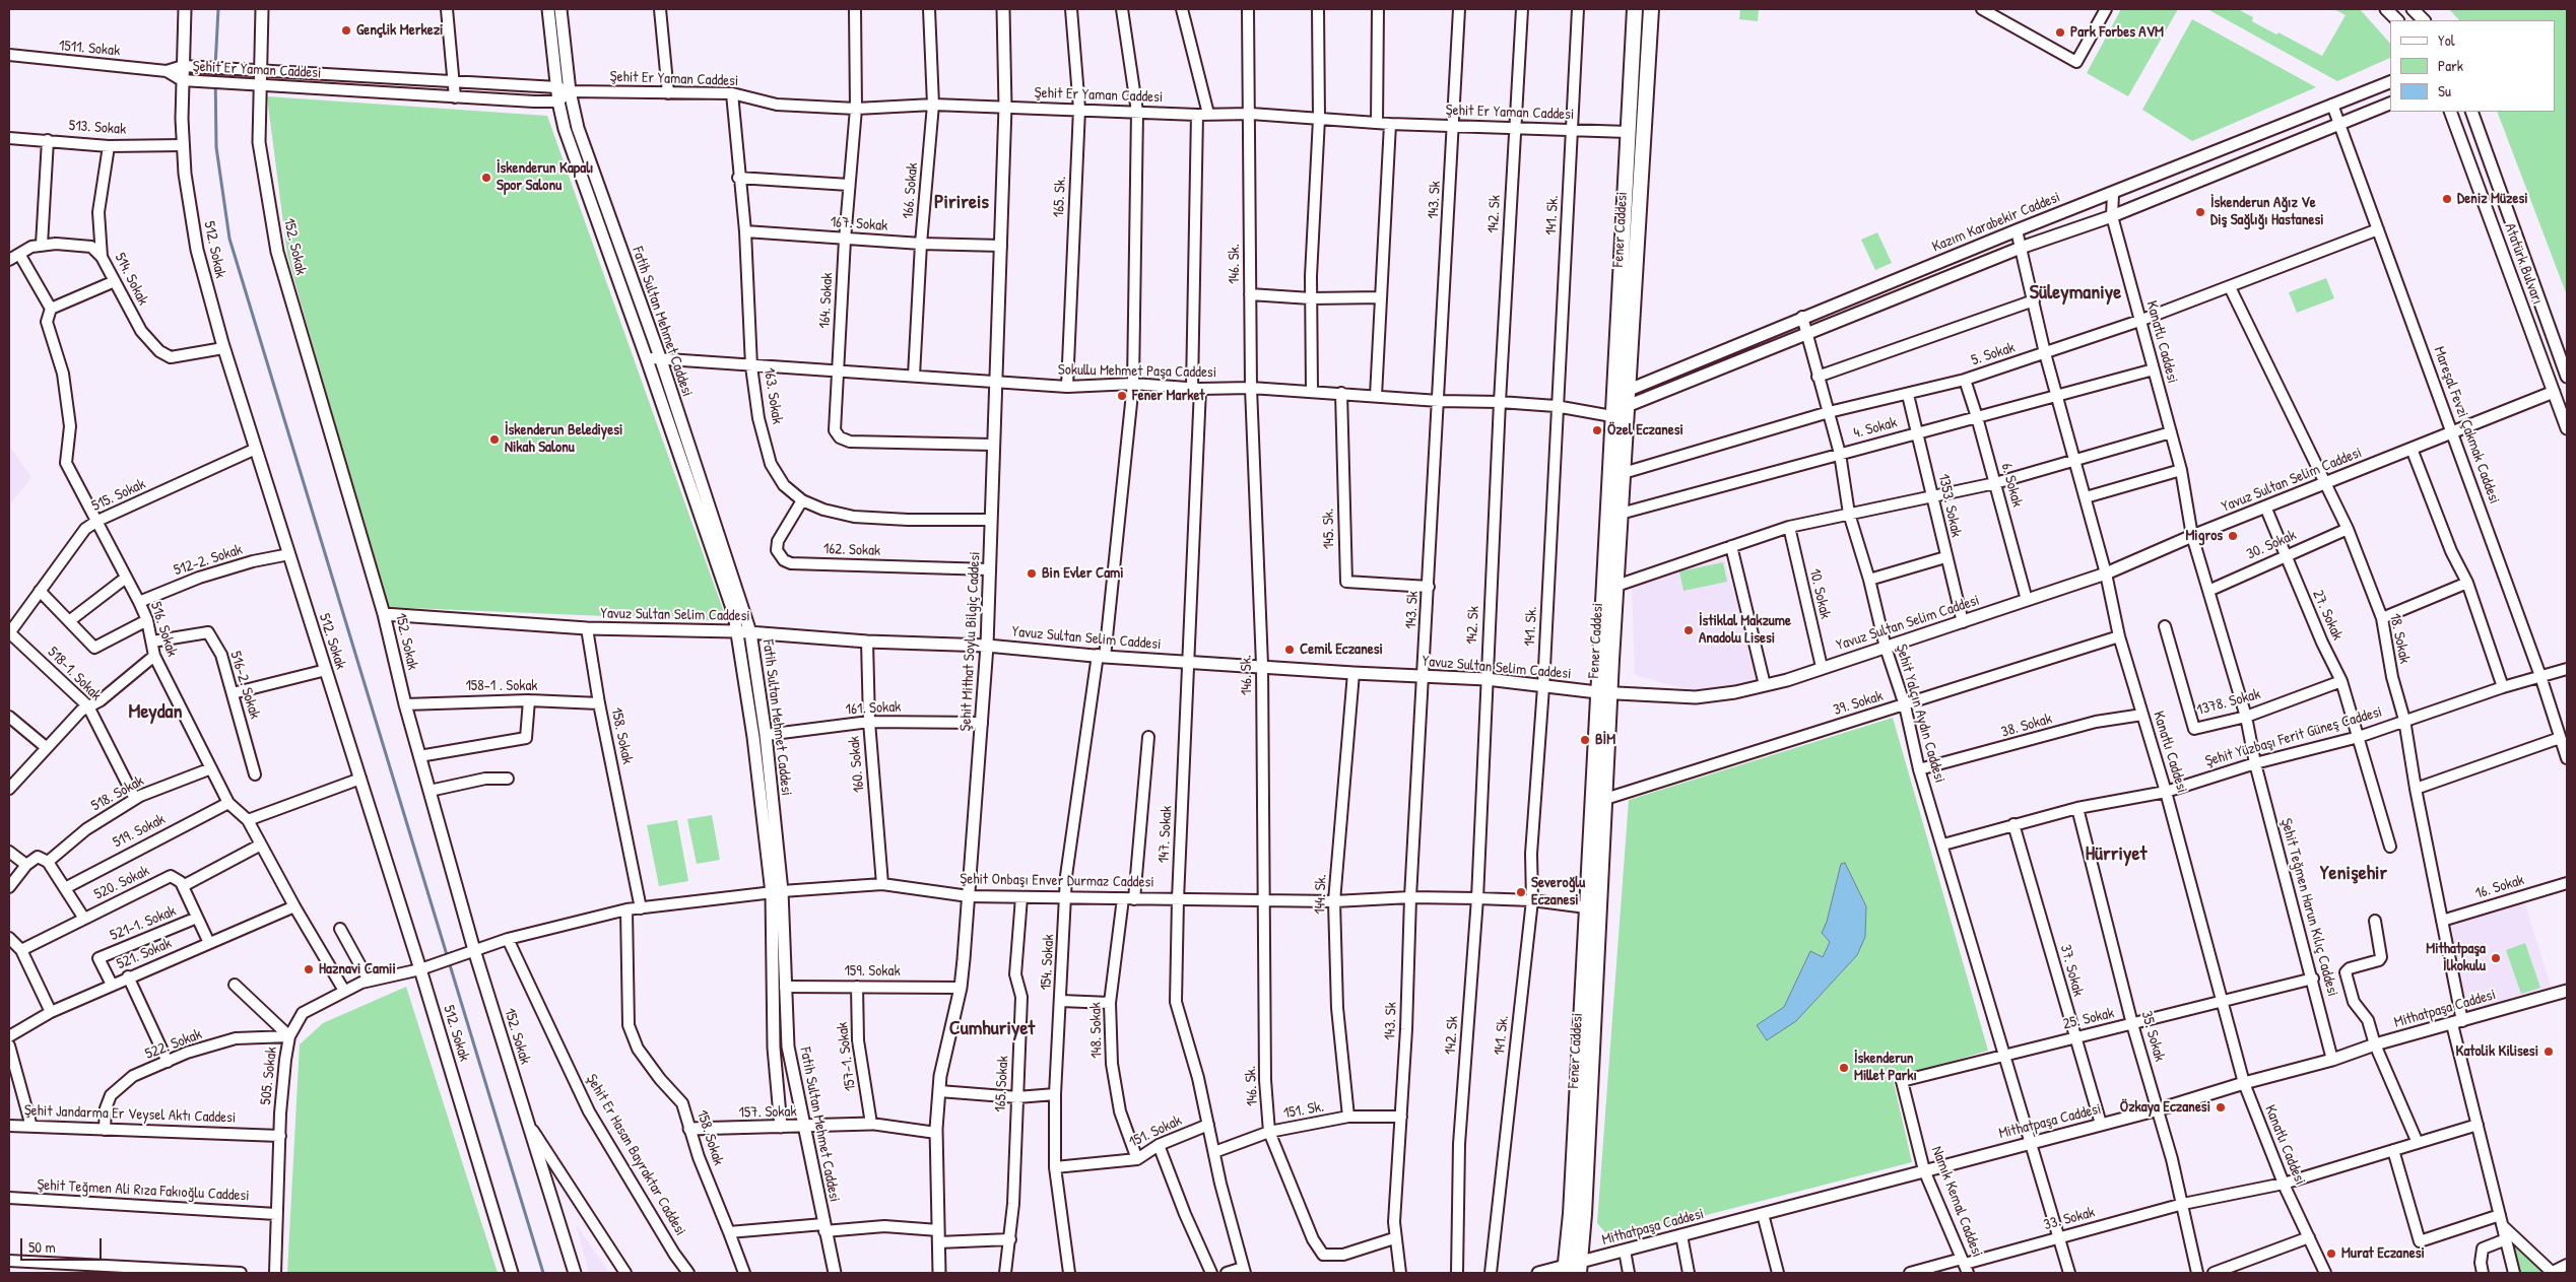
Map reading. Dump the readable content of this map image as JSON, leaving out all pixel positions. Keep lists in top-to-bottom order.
{
  "streets": {
    "main road": ["Fener Caddesi"],
    "street": [
      "1511. Sokak",
      "Şehit Er Yaman Caddesi",
      "513. Sokak",
      "166. Sokak",
      "165. Sk.",
      "143. Sk",
      "142. Sk",
      "141. Sk.",
      "Kazım Karabekir Caddesi",
      "167. Sokak",
      "152. Sokak",
      "512. Sokak",
      "146. Sk.",
      "Atatürk Bulvarı",
      "514. Sokak",
      "164. Sokak",
      "Fatih Sultan Mehmet Caddesi",
      "Kanatlı Caddesi",
      "5. Sokak",
      "Sokullu Mehmet Paşa Caddesi",
      "163. Sokak",
      "Mareşal Fevzi Çakmak Caddesi",
      "4. Sokak",
      "Yavuz Sultan Selim Caddesi",
      "6. Sokak",
      "515. Sokak",
      "1353. Sokak",
      "145. Sk.",
      "30. Sokak",
      "162. Sokak",
      "512-2. Sokak",
      "10. Sokak",
      "27. Sokak",
      "516. Sokak",
      "18. Sokak",
      "Şehit Mithat Soylu Bilgiç Caddesi",
      "518-1. Sokak",
      "516-2. Sokak",
      "158-1 . Sokak",
      "1378. Sokak",
      "39. Sokak",
      "161. Sokak",
      "Şehit Yalçın Aydın Caddesi",
      "38. Sokak",
      "158. Sokak",
      "Şehit Yüzbaşı Ferit Güneş Caddesi",
      "160. Sokak",
      "518. Sokak",
      "519. Sokak",
      "147. Sokak",
      "Şehit Onbaşı Enver Durmaz Caddesi",
      "520. Sokak",
      "16. Sokak",
      "144. Sk.",
      "Şehit Teğmen Harun Kılıç Caddesi",
      "521-1. Sokak",
      "521. Sokak",
      "154. Sokak",
      "37. Sokak",
      "159. Sokak",
      "Mithatpaşa Caddesi",
      "25. Sokak",
      "148. Sokak",
      "35. Sokak",
      "522. Sokak",
      "157-1. Sokak",
      "505. Sokak",
      "165. Sokak",
      "151. Sk.",
      "157. Sokak",
      "Şehit Jandarma Er Veysel Aktı Caddesi",
      "151. Sokak",
      "Şehit Er Hasan Bayraktar Caddesi",
      "Şehit Teğmen Ali Rıza Fakıoğlu Caddesi",
      "Namık Kemal Caddesi",
      "33. Sokak"
    ]
  },
  "crossings": [
    ["1511. Sokak", "Şehit Er Yaman Caddesi"],
    ["1511. Sokak", "512. Sokak"],
    ["Şehit Er Yaman Caddesi", "166. Sokak"],
    ["Şehit Er Yaman Caddesi", "165. Sk."],
    ["Şehit Er Yaman Caddesi", "143. Sk"],
    ["Şehit Er Yaman Caddesi", "142. Sk"],
    ["Şehit Er Yaman Caddesi", "141. Sk."],
    ["Şehit Er Yaman Caddesi", "Fener Caddesi"],
    ["Şehit Er Yaman Caddesi", "152. Sokak"],
    ["Şehit Er Yaman Caddesi", "512. Sokak"],
    ["Şehit Er Yaman Caddesi", "146. Sk."],
    ["Şehit Er Yaman Caddesi", "164. Sokak"],
    ["Şehit Er Yaman Caddesi", "Fatih Sultan Mehmet Caddesi"],
    ["Şehit Er Yaman Caddesi", "163. Sokak"],
    ["Şehit Er Yaman Caddesi", "Şehit Mithat Soylu Bilgiç Caddesi"],
    ["Şehit Er Yaman Caddesi", "147. Sokak"],
    ["Şehit Er Yaman Caddesi", "154. Sokak"],
    ["513. Sokak", "512. Sokak"],
    ["513. Sokak", "514. Sokak"],
    ["166. Sokak", "167. Sokak"],
    ["166. Sokak", "Sokullu Mehmet Paşa Caddesi"],
    ["165. Sk.", "Sokullu Mehmet Paşa Caddesi"],
    ["143. Sk", "146. Sk."],
    ["143. Sk", "Sokullu Mehmet Paşa Caddesi"],
    ["143. Sk", "Yavuz Sultan Selim Caddesi"],
    ["143. Sk", "145. Sk."],
    ["143. Sk", "Şehit Onbaşı Enver Durmaz Caddesi"],
    ["143. Sk", "151. Sk."],
    ["142. Sk", "Sokullu Mehmet Paşa Caddesi"],
    ["142. Sk", "Yavuz Sultan Selim Caddesi"],
    ["142. Sk", "Şehit Onbaşı Enver Durmaz Caddesi"],
    ["141. Sk.", "Sokullu Mehmet Paşa Caddesi"],
    ["141. Sk.", "Yavuz Sultan Selim Caddesi"],
    ["141. Sk.", "Şehit Onbaşı Enver Durmaz Caddesi"],
    ["Kazım Karabekir Caddesi", "Fener Caddesi"],
    ["Kazım Karabekir Caddesi", "Kanatlı Caddesi"],
    ["Kazım Karabekir Caddesi", "Mareşal Fevzi Çakmak Caddesi"],
    ["Kazım Karabekir Caddesi", "Şehit Yalçın Aydın Caddesi"],
    ["167. Sokak", "164. Sokak"],
    ["167. Sokak", "163. Sokak"],
    ["167. Sokak", "Şehit Mithat Soylu Bilgiç Caddesi"],
    ["Fener Caddesi", "5. Sokak"],
    ["Fener Caddesi", "Sokullu Mehmet Paşa Caddesi"],
    ["Fener Caddesi", "4. Sokak"],
    ["Fener Caddesi", "Yavuz Sultan Selim Caddesi"],
    ["Fener Caddesi", "39. Sokak"],
    ["Fener Caddesi", "Şehit Onbaşı Enver Durmaz Caddesi"],
    ["Fener Caddesi", "Mithatpaşa Caddesi"],
    ["152. Sokak", "Yavuz Sultan Selim Caddesi"],
    ["152. Sokak", "158-1 . Sokak"],
    ["152. Sokak", "Şehit Onbaşı Enver Durmaz Caddesi"],
    ["512. Sokak", "514. Sokak"],
    ["512. Sokak", "515. Sokak"],
    ["512. Sokak", "512-2. Sokak"],
    ["512. Sokak", "Şehit Onbaşı Enver Durmaz Caddesi"],
    ["512. Sokak", "505. Sokak"],
    ["146. Sk.", "Sokullu Mehmet Paşa Caddesi"],
    ["146. Sk.", "Yavuz Sultan Selim Caddesi"],
    ["146. Sk.", "Şehit Onbaşı Enver Durmaz Caddesi"],
    ["146. Sk.", "151. Sk."],
    ["Atatürk Bulvarı", "Yavuz Sultan Selim Caddesi"],
    ["164. Sokak", "Sokullu Mehmet Paşa Caddesi"],
    ["164. Sokak", "Şehit Mithat Soylu Bilgiç Caddesi"],
    ["Fatih Sultan Mehmet Caddesi", "Sokullu Mehmet Paşa Caddesi"],
    ["Fatih Sultan Mehmet Caddesi", "Yavuz Sultan Selim Caddesi"],
    ["Fatih Sultan Mehmet Caddesi", "161. Sokak"],
    ["Fatih Sultan Mehmet Caddesi", "Şehit Onbaşı Enver Durmaz Caddesi"],
    ["Fatih Sultan Mehmet Caddesi", "159. Sokak"],
    ["Fatih Sultan Mehmet Caddesi", "157. Sokak"],
    ["Kanatlı Caddesi", "5. Sokak"],
    ["Kanatlı Caddesi", "4. Sokak"],
    ["Kanatlı Caddesi", "Yavuz Sultan Selim Caddesi"],
    ["Kanatlı Caddesi", "30. Sokak"],
    ["Kanatlı Caddesi", "1378. Sokak"],
    ["Kanatlı Caddesi", "39. Sokak"],
    ["Kanatlı Caddesi", "38. Sokak"],
    ["Kanatlı Caddesi", "Şehit Yüzbaşı Ferit Güneş Caddesi"],
    ["Kanatlı Caddesi", "Şehit Teğmen Harun Kılıç Caddesi"],
    ["Kanatlı Caddesi", "Mithatpaşa Caddesi"],
    ["Kanatlı Caddesi", "25. Sokak"],
    ["Kanatlı Caddesi", "33. Sokak"],
    ["5. Sokak", "Mareşal Fevzi Çakmak Caddesi"],
    ["5. Sokak", "6. Sokak"],
    ["5. Sokak", "1353. Sokak"],
    ["5. Sokak", "18. Sokak"],
    ["5. Sokak", "Şehit Yalçın Aydın Caddesi"],
    ["Sokullu Mehmet Paşa Caddesi", "163. Sokak"],
    ["Sokullu Mehmet Paşa Caddesi", "145. Sk."],
    ["Sokullu Mehmet Paşa Caddesi", "Şehit Mithat Soylu Bilgiç Caddesi"],
    ["Sokullu Mehmet Paşa Caddesi", "147. Sokak"],
    ["Sokullu Mehmet Paşa Caddesi", "154. Sokak"],
    ["163. Sokak", "162. Sokak"],
    ["163. Sokak", "Şehit Mithat Soylu Bilgiç Caddesi"],
    ["Mareşal Fevzi Çakmak Caddesi", "Yavuz Sultan Selim Caddesi"],
    ["Mareşal Fevzi Çakmak Caddesi", "Şehit Yüzbaşı Ferit Güneş Caddesi"],
    ["4. Sokak", "6. Sokak"],
    ["4. Sokak", "1353. Sokak"],
    ["4. Sokak", "Şehit Yalçın Aydın Caddesi"],
    ["Yavuz Sultan Selim Caddesi", "6. Sokak"],
    ["Yavuz Sultan Selim Caddesi", "1353. Sokak"],
    ["Yavuz Sultan Selim Caddesi", "10. Sokak"],
    ["Yavuz Sultan Selim Caddesi", "27. Sokak"],
    ["Yavuz Sultan Selim Caddesi", "18. Sokak"],
    ["Yavuz Sultan Selim Caddesi", "Şehit Mithat Soylu Bilgiç Caddesi"],
    ["Yavuz Sultan Selim Caddesi", "Şehit Yalçın Aydın Caddesi"],
    ["Yavuz Sultan Selim Caddesi", "158. Sokak"],
    ["Yavuz Sultan Selim Caddesi", "160. Sokak"],
    ["Yavuz Sultan Selim Caddesi", "147. Sokak"],
    ["Yavuz Sultan Selim Caddesi", "144. Sk."],
    ["Yavuz Sultan Selim Caddesi", "154. Sokak"],
    ["515. Sokak", "516. Sokak"],
    ["515. Sokak", "518-1. Sokak"],
    ["30. Sokak", "27. Sokak"],
    ["30. Sokak", "18. Sokak"],
    ["162. Sokak", "Şehit Mithat Soylu Bilgiç Caddesi"],
    ["512-2. Sokak", "516. Sokak"],
    ["27. Sokak", "1378. Sokak"],
    ["27. Sokak", "Şehit Yüzbaşı Ferit Güneş Caddesi"],
    ["516. Sokak", "516-2. Sokak"],
    ["516. Sokak", "518. Sokak"],
    ["516. Sokak", "519. Sokak"],
    ["516. Sokak", "521. Sokak"],
    ["516. Sokak", "505. Sokak"],
    ["18. Sokak", "Şehit Yüzbaşı Ferit Güneş Caddesi"],
    ["18. Sokak", "16. Sokak"],
    ["18. Sokak", "Mithatpaşa Caddesi"],
    ["18. Sokak", "33. Sokak"],
    ["Şehit Mithat Soylu Bilgiç Caddesi", "161. Sokak"],
    ["Şehit Mithat Soylu Bilgiç Caddesi", "Şehit Onbaşı Enver Durmaz Caddesi"],
    ["Şehit Mithat Soylu Bilgiç Caddesi", "159. Sokak"],
    ["Şehit Mithat Soylu Bilgiç Caddesi", "157. Sokak"],
    ["518-1. Sokak", "518. Sokak"],
    ["158-1 . Sokak", "158. Sokak"],
    ["39. Sokak", "Şehit Yalçın Aydın Caddesi"],
    ["161. Sokak", "160. Sokak"],
    ["Şehit Yalçın Aydın Caddesi", "38. Sokak"],
    ["Şehit Yalçın Aydın Caddesi", "Şehit Yüzbaşı Ferit Güneş Caddesi"],
    ["Şehit Yalçın Aydın Caddesi", "Mithatpaşa Caddesi"],
    ["Şehit Yalçın Aydın Caddesi", "25. Sokak"],
    ["Şehit Yalçın Aydın Caddesi", "33. Sokak"],
    ["158. Sokak", "Şehit Onbaşı Enver Durmaz Caddesi"],
    ["158. Sokak", "157. Sokak"],
    ["Şehit Yüzbaşı Ferit Güneş Caddesi", "Şehit Teğmen Harun Kılıç Caddesi"],
    ["Şehit Yüzbaşı Ferit Güneş Caddesi", "37. Sokak"],
    ["Şehit Yüzbaşı Ferit Güneş Caddesi", "35. Sokak"],
    ["160. Sokak", "Şehit Onbaşı Enver Durmaz Caddesi"],
    ["147. Sokak", "Şehit Onbaşı Enver Durmaz Caddesi"],
    ["147. Sokak", "151. Sk."],
    ["147. Sokak", "151. Sokak"],
    ["Şehit Onbaşı Enver Durmaz Caddesi", "144. Sk."],
    ["Şehit Onbaşı Enver Durmaz Caddesi", "154. Sokak"],
    ["Şehit Onbaşı Enver Durmaz Caddesi", "148. Sokak"],
    ["Şehit Onbaşı Enver Durmaz Caddesi", "505. Sokak"],
    ["Şehit Onbaşı Enver Durmaz Caddesi", "165. Sokak"],
    ["Şehit Onbaşı Enver Durmaz Caddesi", "Şehit Er Hasan Bayraktar Caddesi"],
    ["520. Sokak", "521-1. Sokak"],
    ["144. Sk.", "151. Sk."],
    ["Şehit Teğmen Harun Kılıç Caddesi", "Mithatpaşa Caddesi"],
    ["Şehit Teğmen Harun Kılıç Caddesi", "25. Sokak"],
    ["521-1. Sokak", "521. Sokak"],
    ["154. Sokak", "151. Sokak"],
    ["37. Sokak", "Mithatpaşa Caddesi"],
    ["37. Sokak", "25. Sokak"],
    ["159. Sokak", "157-1. Sokak"],
    ["Mithatpaşa Caddesi", "35. Sokak"],
    ["Mithatpaşa Caddesi", "Namık Kemal Caddesi"],
    ["25. Sokak", "35. Sokak"],
    ["25. Sokak", "Namık Kemal Caddesi"],
    ["148. Sokak", "151. Sokak"],
    ["35. Sokak", "33. Sokak"],
    ["522. Sokak", "505. Sokak"],
    ["522. Sokak", "Şehit Jandarma Er Veysel Aktı Caddesi"],
    ["157-1. Sokak", "157. Sokak"],
    ["505. Sokak", "Şehit Jandarma Er Veysel Aktı Caddesi"],
    ["505. Sokak", "Şehit Teğmen Ali Rıza Fakıoğlu Caddesi"],
    ["Namık Kemal Caddesi", "33. Sokak"]
  ],
  "districts": [
    "Pirireis",
    "Süleymaniye",
    "Meydan",
    "Hürriyet",
    "Yenişehir",
    "Cumhuriyet"
  ],
  "places": [
    "Gençlik Merkezi",
    "Park Forbes AVM",
    "İskenderun Kapalı Spor Salonu",
    "Deniz Müzesi",
    "İskenderun Ağız Ve Diş Sağlığı Hastanesi",
    "Fener Market",
    "Özel Eczanesi",
    "İskenderun Belediyesi Nikah Salonu",
    "Migros",
    "Bin Evler Cami",
    "İstiklal Makzume Anadolu Lisesi",
    "Cemil Eczanesi",
    "BİM",
    "Severoğlu Eczanesi",
    "Mithatpaşa İlkokulu",
    "Haznavi Camii",
    "Katolik Kilisesi",
    "İskenderun Millet Parkı",
    "Özkaya Eczanesi",
    "Murat Eczanesi"
  ],
  "legend": ["Yol", "Park", "Su"],
  "scale_bar": "50 m"
}
